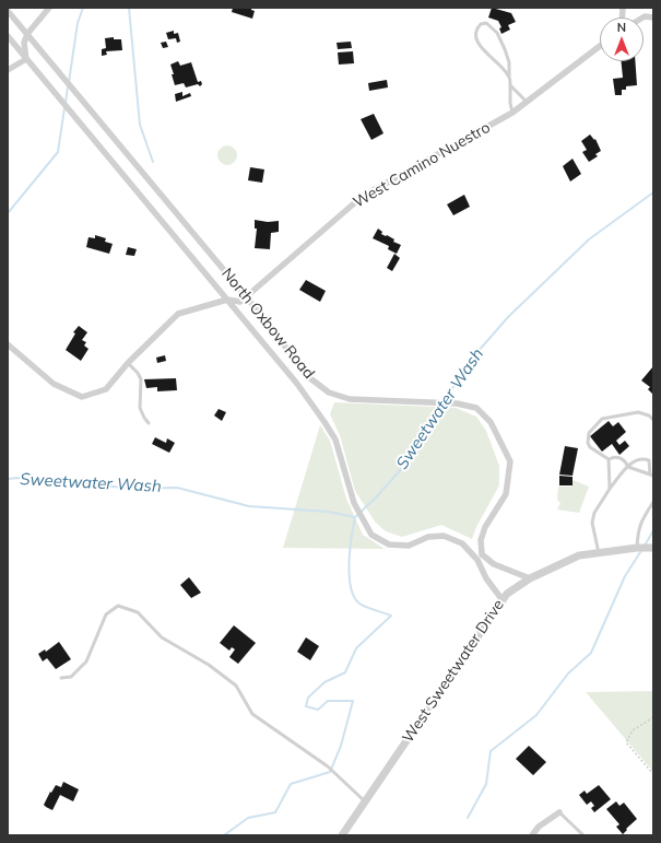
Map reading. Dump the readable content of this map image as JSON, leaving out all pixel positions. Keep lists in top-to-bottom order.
{
  "streets": {
    "street": ["West Camino Nuestro", "North Oxbow Road", "West Sweetwater Drive"]
  },
  "crossings": [
    ["West Camino Nuestro", "North Oxbow Road"],
    ["North Oxbow Road", "West Sweetwater Drive"]
  ],
  "water": ["Sweetwater Wash"],
  "north": "top"
}
